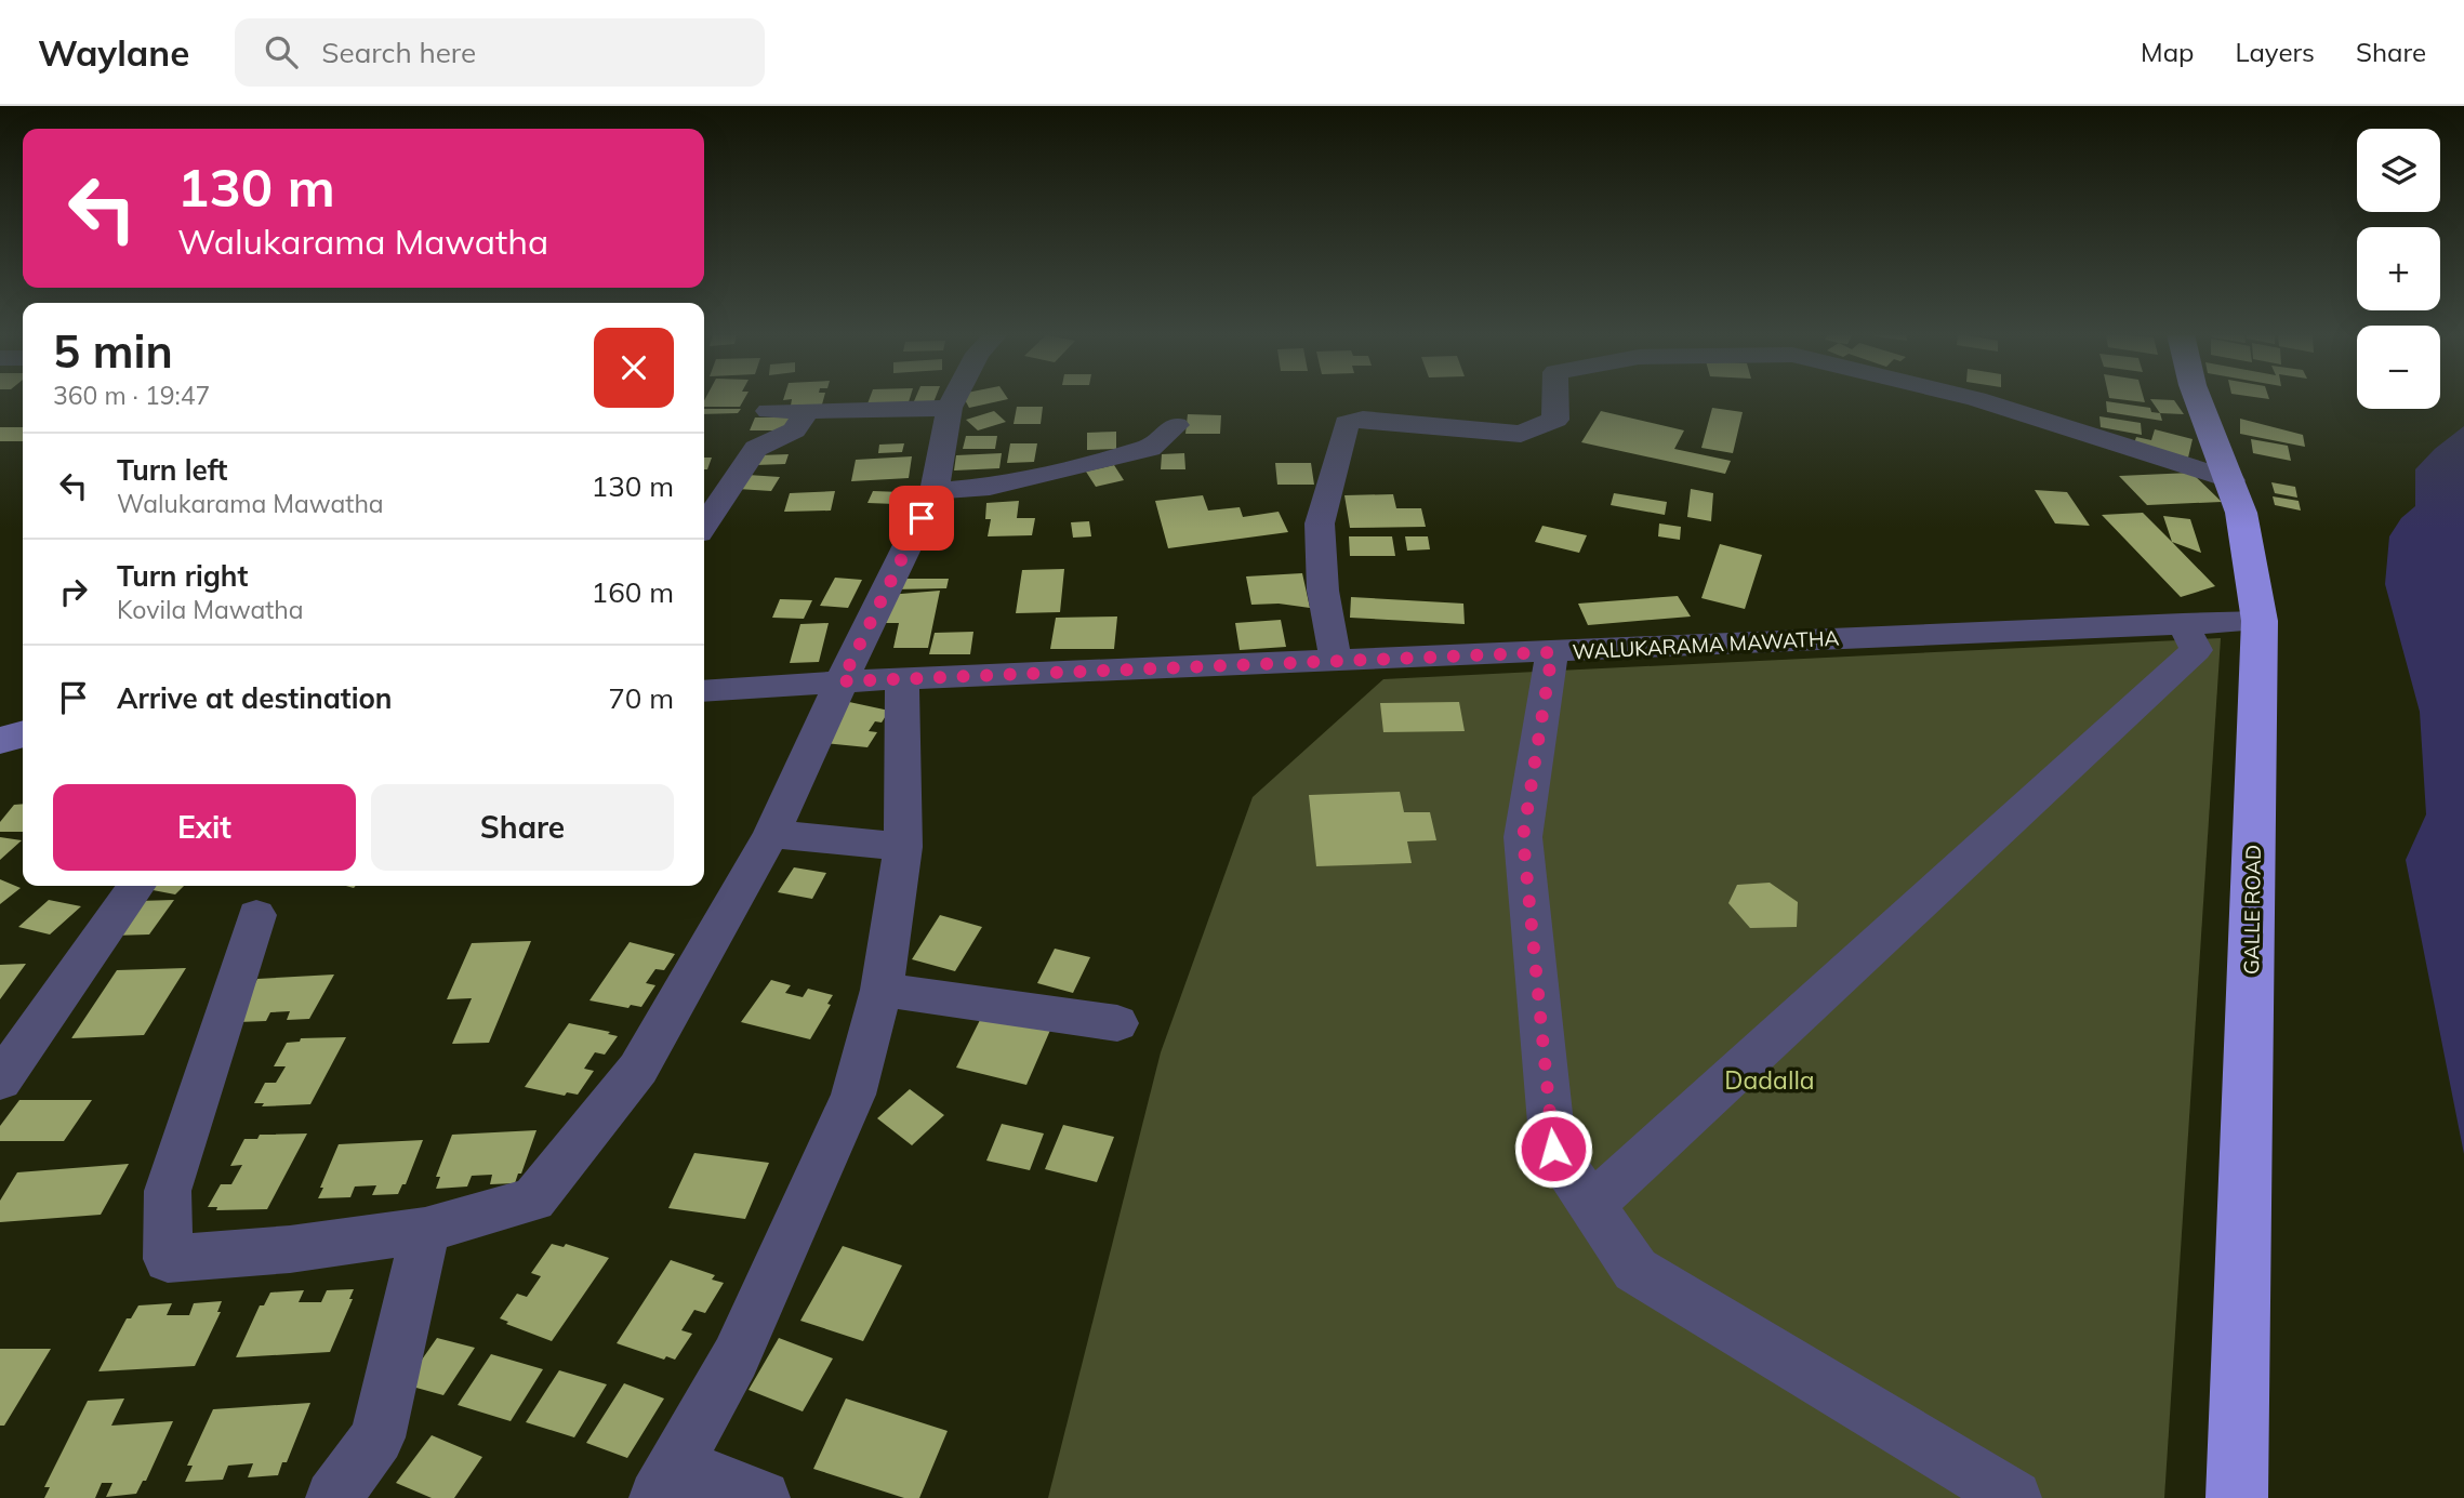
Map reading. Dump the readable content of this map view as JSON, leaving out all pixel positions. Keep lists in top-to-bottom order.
{
  "streets": {
    "highway": ["GALLE ROAD"],
    "street": ["WALUKARAMA MAWATHA"]
  },
  "crossings": [
    ["WALUKARAMA MAWATHA", "GALLE ROAD"]
  ],
  "parks": ["Dadalla"],
  "page": {
    "header": "Waylane",
    "search": "Search here",
    "nav": ["Map", "Layers", "Share"],
    "map_buttons": ["+", "−"],
    "turn": ["130 m", "Walukarama Mawatha"],
    "heading": ["5 min", "360 m · 19:47"],
    "list": [
      {
        "name": "Turn left",
        "note": "Walukarama Mawatha",
        "value": "130 m"
      },
      {
        "name": "Turn right",
        "note": "Kovila Mawatha",
        "value": "160 m"
      },
      {
        "name": "Arrive at destination",
        "value": "70 m"
      }
    ],
    "buttons": ["Exit", "Share"]
  }
}
